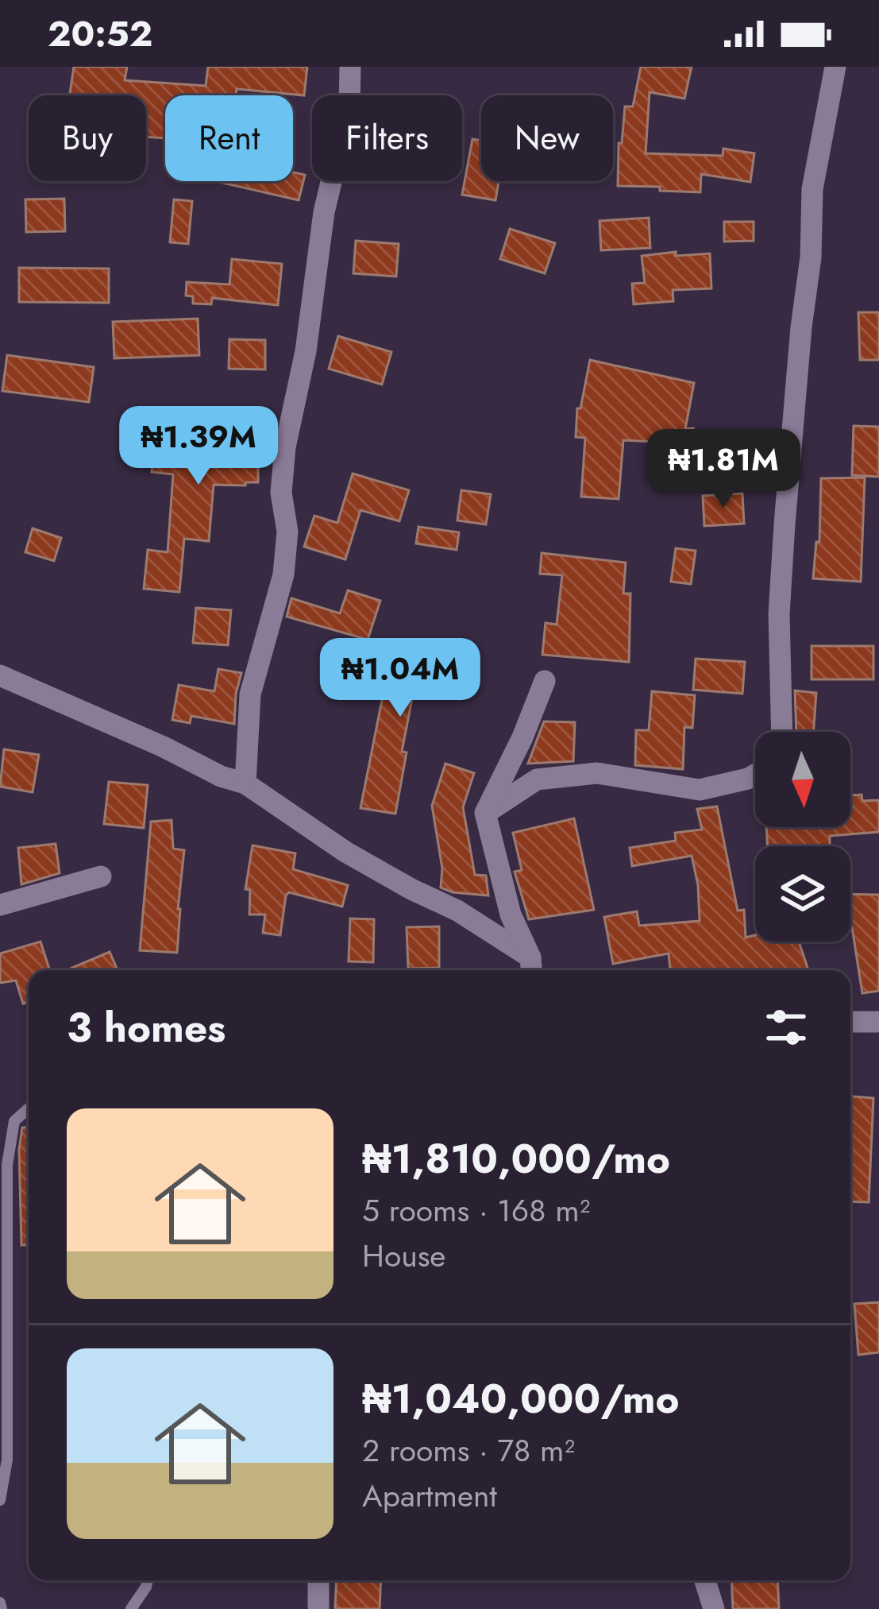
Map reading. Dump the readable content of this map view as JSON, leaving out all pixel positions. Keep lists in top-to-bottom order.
{
  "north": "bottom",
  "page": {
    "status": "20:52",
    "chip": [
      "Buy",
      "Rent",
      "Filters",
      "New"
    ],
    "price": ["₦1.39M", "₦1.81M", "₦1.04M"],
    "heading": "3 homes",
    "list": [
      {
        "name": "₦1,810,000/mo",
        "note": "5 rooms · 168 m² · House"
      },
      {
        "name": "₦1,040,000/mo",
        "note": "2 rooms · 78 m² · Apartment"
      }
    ]
  }
}
